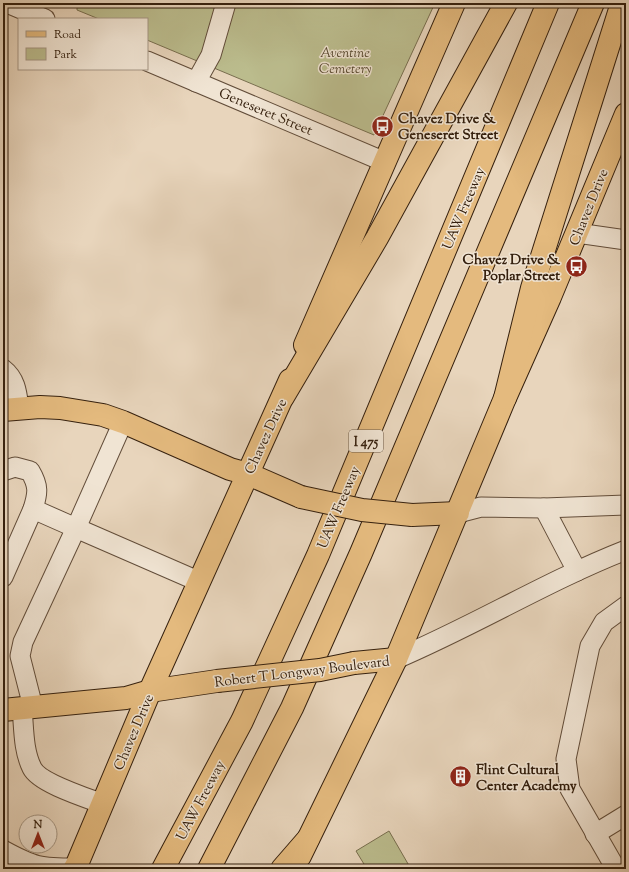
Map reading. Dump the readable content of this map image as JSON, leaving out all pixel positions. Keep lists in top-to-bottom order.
{
  "streets": {
    "main road": [
      "Chavez Drive",
      "UAW Freeway",
      "I 475",
      "Robert T Longway Boulevard"
    ],
    "street": ["Geneseret Street"]
  },
  "crossings": [
    ["Geneseret Street", "Chavez Drive"],
    ["Chavez Drive", "Robert T Longway Boulevard"]
  ],
  "parks": ["Aventine Cemetery"],
  "places": {
    "bus stop": ["Chavez Drive & Geneseret Street", "Chavez Drive & Poplar Street"],
    "building": ["Flint Cultural Center Academy"]
  },
  "legend": ["Road", "Park"],
  "north": "top"
}
